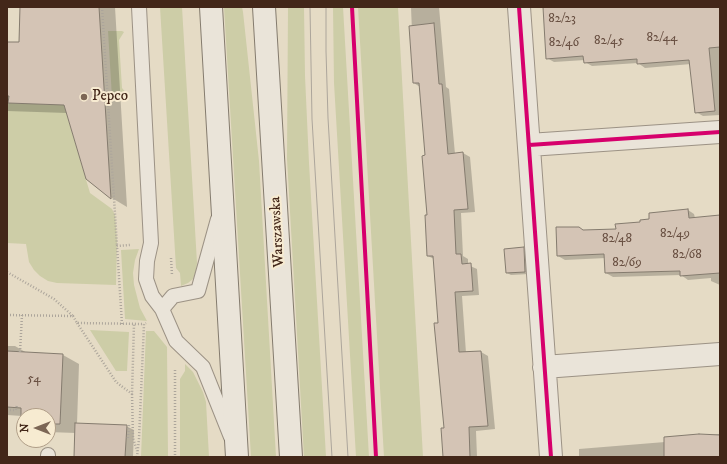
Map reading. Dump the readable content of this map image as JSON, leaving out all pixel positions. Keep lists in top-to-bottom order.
{
  "streets": {
    "main road": ["Warszawska"]
  },
  "places": ["Pepco"],
  "house_numbers": [
    "82/23",
    "82/44",
    "82/45",
    "82/46",
    "82/49",
    "82/48",
    "82/68",
    "82/69",
    "54"
  ],
  "north": "left"
}
